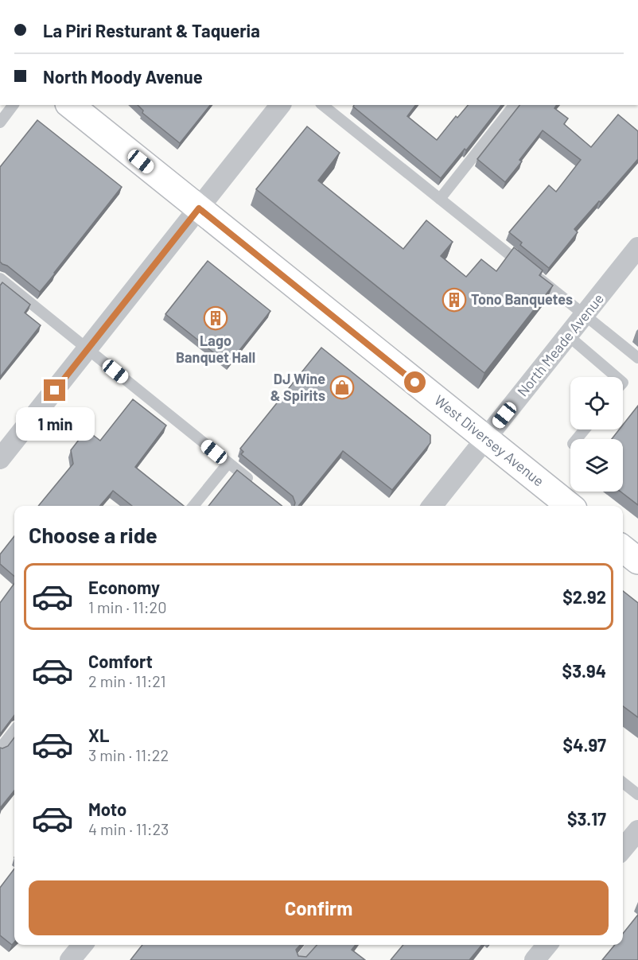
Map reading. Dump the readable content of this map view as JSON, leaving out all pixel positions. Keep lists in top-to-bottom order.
{
  "streets": {
    "main road": ["West Diversey Avenue"],
    "street": ["North Meade Avenue"]
  },
  "crossings": [
    ["North Meade Avenue", "West Diversey Avenue"]
  ],
  "places": {
    "building": ["Tono Banquetes", "Lago Banquet Hall"],
    "shop": ["DJ Wine & Spirits"]
  },
  "page": {
    "banner": ["La Piri Resturant & Taqueria", "North Moody Avenue"],
    "bubble": "1 min",
    "heading": "Choose a ride",
    "list": [
      {
        "name": "Economy",
        "note": "1 min · 11:20",
        "value": "$2.92"
      },
      {
        "name": "Comfort",
        "note": "2 min · 11:21",
        "value": "$3.94"
      },
      {
        "name": "XL",
        "note": "3 min · 11:22",
        "value": "$4.97"
      },
      {
        "name": "Moto",
        "note": "4 min · 11:23",
        "value": "$3.17"
      }
    ],
    "buttons": "Confirm"
  }
}
